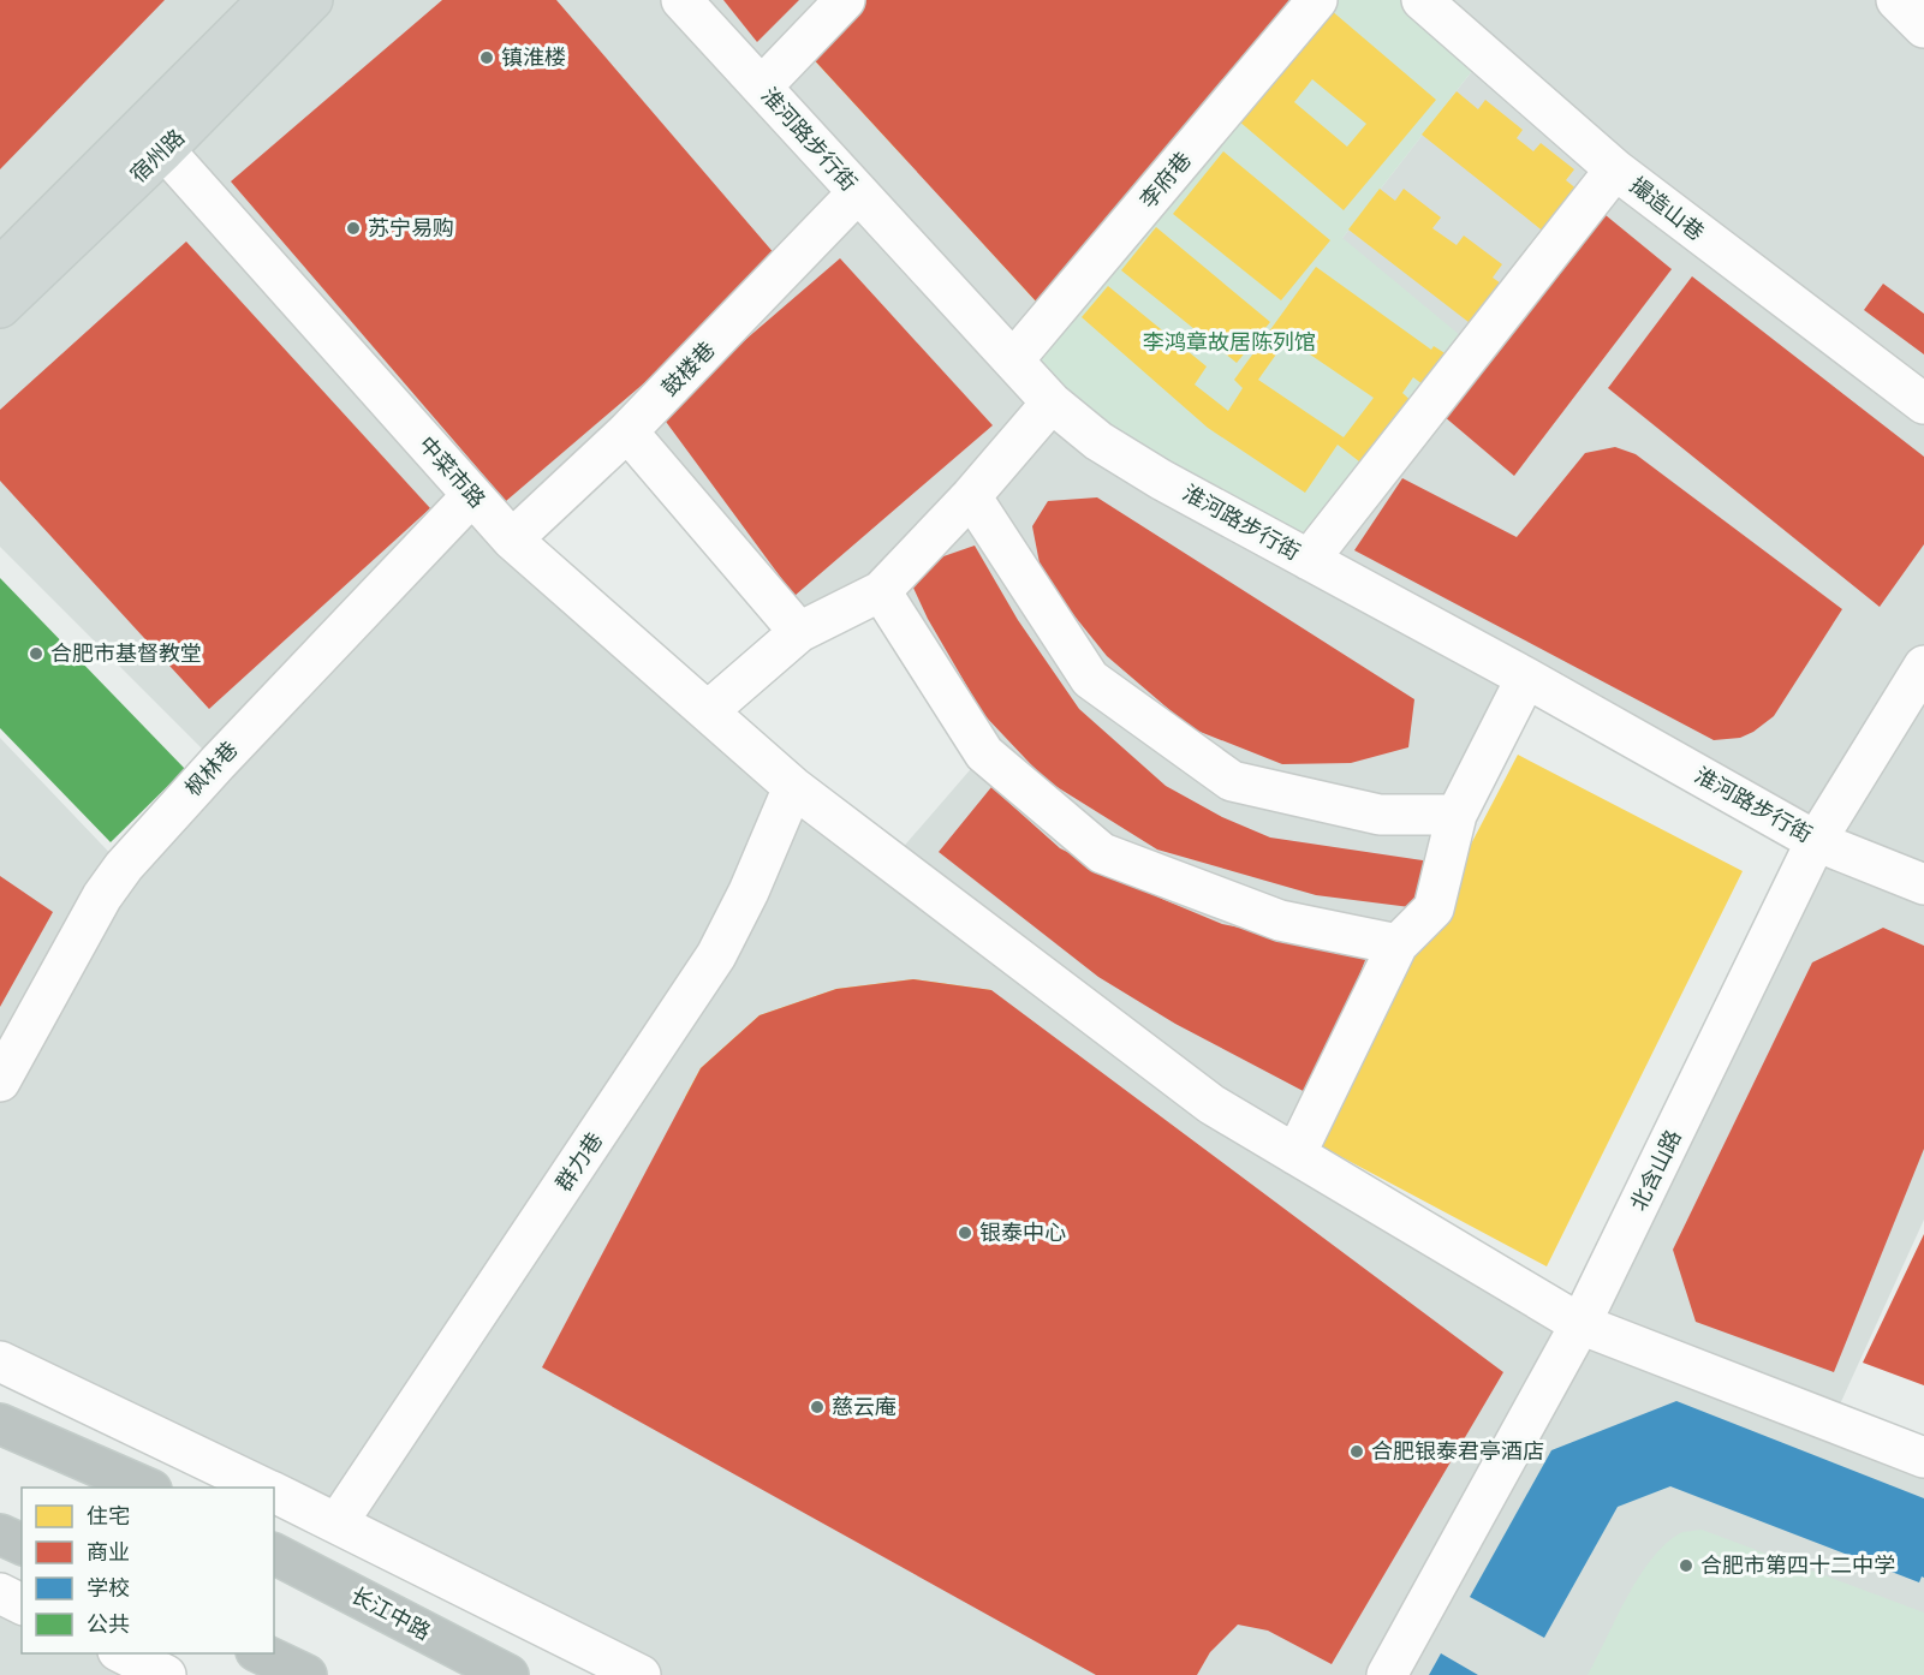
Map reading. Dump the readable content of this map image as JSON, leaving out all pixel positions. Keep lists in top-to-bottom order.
{
  "streets": {
    "highway": ["长江中路"],
    "main road": ["宿州路"],
    "street": [
      "淮河路步行街",
      "李府巷",
      "撮造山巷",
      "鼓楼巷",
      "中菜市路",
      "枫林巷",
      "群力巷",
      "北含山路"
    ]
  },
  "crossings": [
    ["淮河路步行街", "李府巷"],
    ["淮河路步行街", "鼓楼巷"],
    ["淮河路步行街", "北含山路"],
    ["宿州路", "中菜市路"],
    ["鼓楼巷", "中菜市路"],
    ["中菜市路", "枫林巷"],
    ["中菜市路", "群力巷"],
    ["中菜市路", "北含山路"]
  ],
  "parks": ["李鸿章故居陈列馆"],
  "places": [
    "镇淮楼",
    "苏宁易购",
    "合肥市基督教堂",
    "银泰中心",
    "慈云庵",
    "合肥银泰君亭酒店",
    "合肥市第四十二中学"
  ],
  "legend": [
    "住宅",
    "商业",
    "学校",
    "公共"
  ]
}
